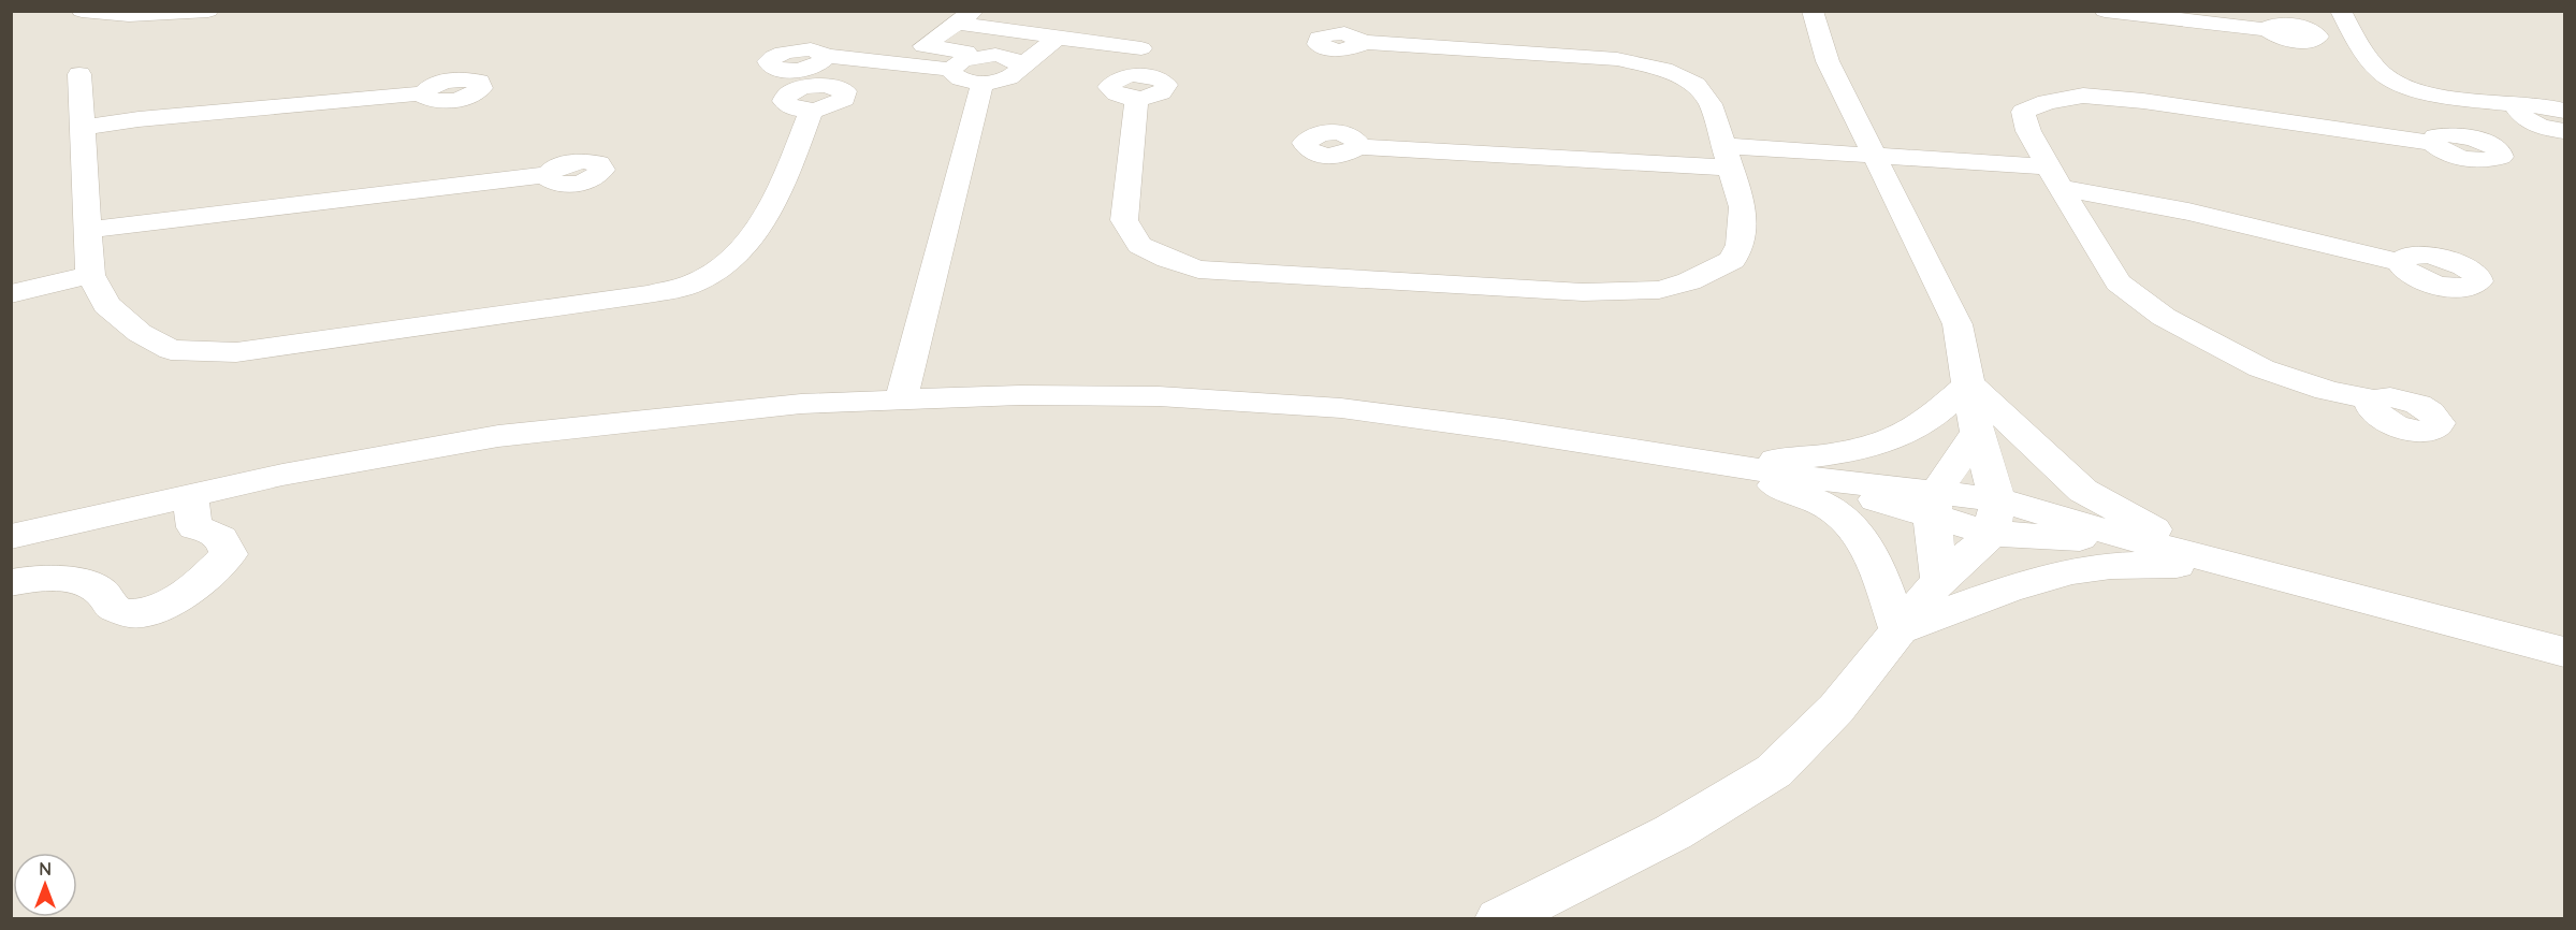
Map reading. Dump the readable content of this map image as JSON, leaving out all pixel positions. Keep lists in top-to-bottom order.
{
  "north": "top"
}
